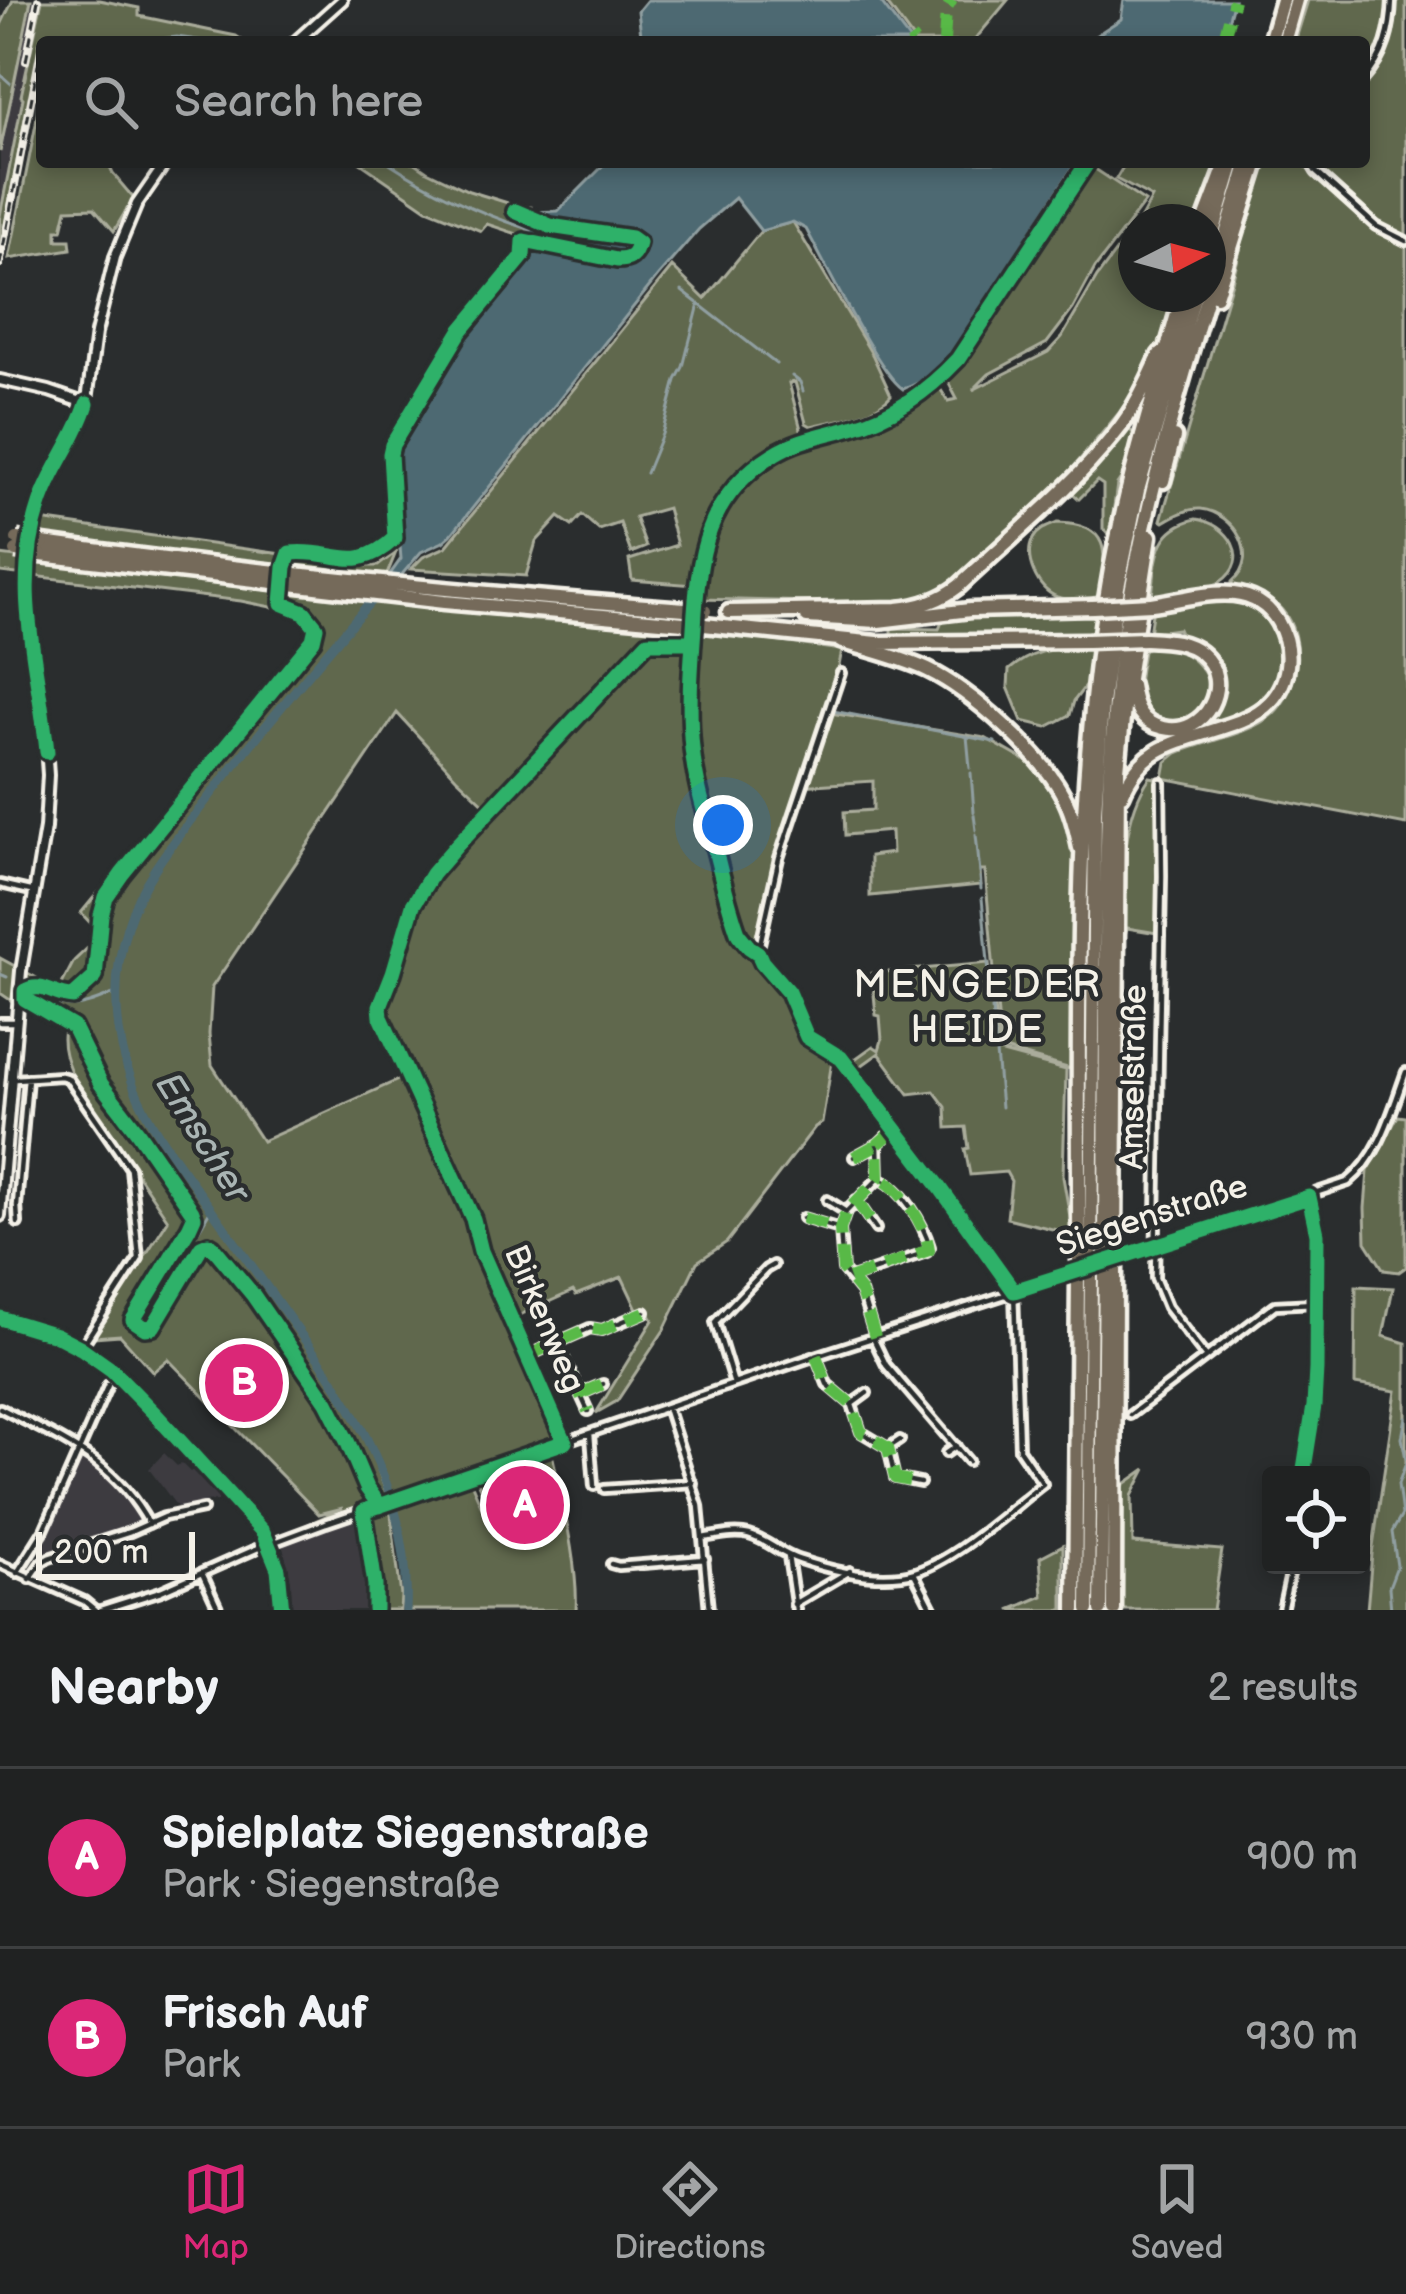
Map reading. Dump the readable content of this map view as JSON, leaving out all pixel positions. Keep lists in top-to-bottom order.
{
  "streets": {
    "street": ["Amselstraße", "Siegenstraße", "Birkenweg"]
  },
  "crossings": [
    ["Amselstraße", "Siegenstraße"],
    ["Siegenstraße", "Birkenweg"]
  ],
  "districts": ["MENGEDER HEIDE"],
  "water": ["Emscher"],
  "scale_bar": "200 m",
  "north": "right",
  "page": {
    "search": "Search here",
    "pins": ["B", "A"],
    "scale": "200 m",
    "heading": ["Nearby", "2 results"],
    "list": [
      {
        "mark": "A",
        "name": "Spielplatz Siegenstraße",
        "note": "Park · Siegenstraße",
        "value": "900 m"
      },
      {
        "mark": "B",
        "name": "Frisch Auf",
        "note": "Park",
        "value": "930 m"
      }
    ],
    "nav": ["Map", "Directions", "Saved"]
  }
}
